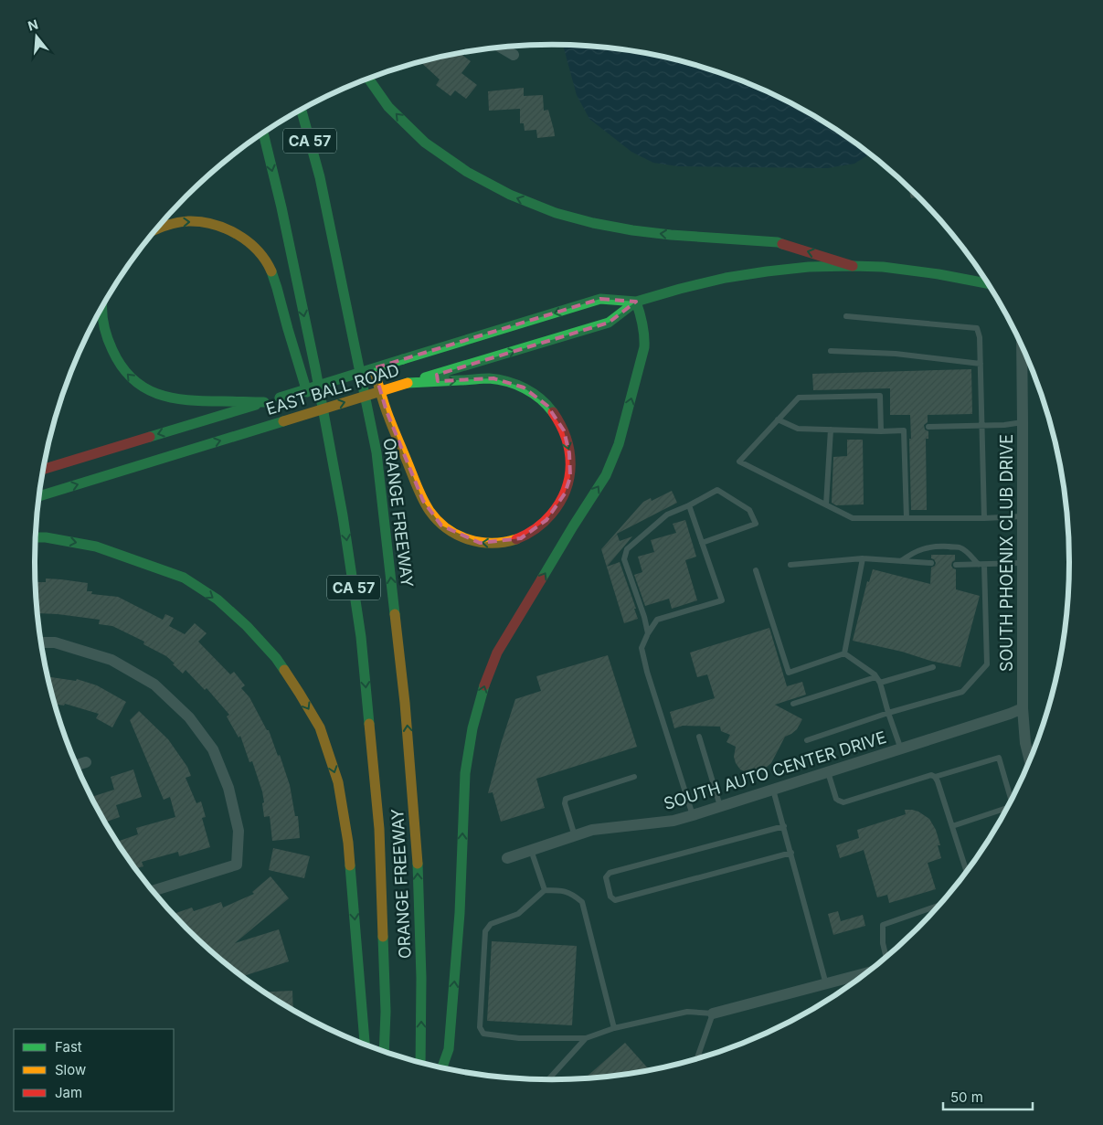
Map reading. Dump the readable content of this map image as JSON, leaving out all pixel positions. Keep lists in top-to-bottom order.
{
  "streets": {
    "main road": ["CA 57", "EAST BALL ROAD", "ORANGE FREEWAY"],
    "street": ["SOUTH PHOENIX CLUB DRIVE", "SOUTH AUTO CENTER DRIVE"]
  },
  "crossings": [
    ["SOUTH PHOENIX CLUB DRIVE", "SOUTH AUTO CENTER DRIVE"]
  ],
  "legend": ["Fast", "Slow", "Jam"],
  "scale_bar": "50 m",
  "north": "top"
}
